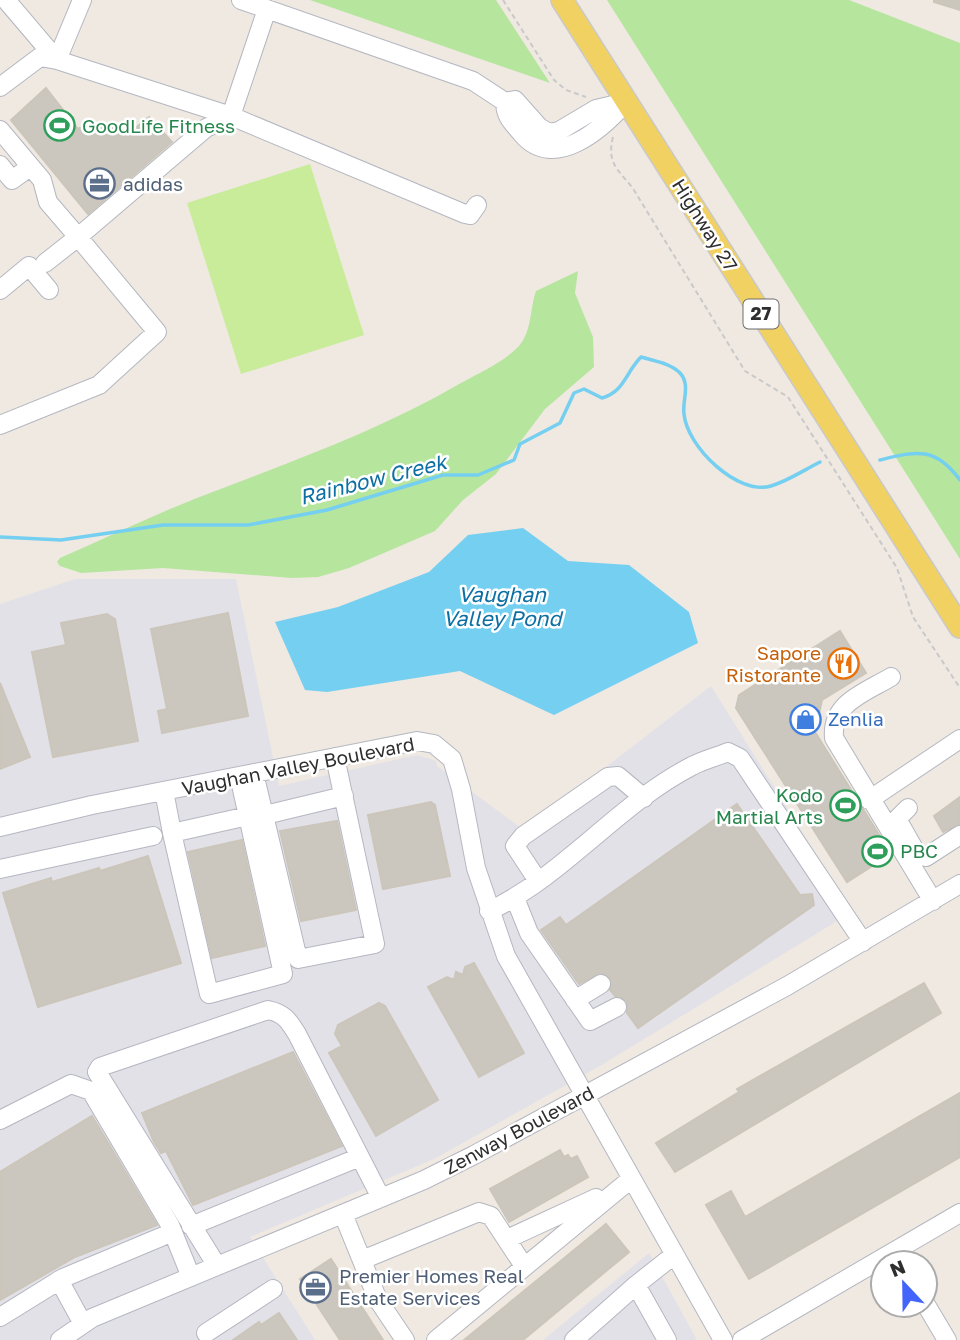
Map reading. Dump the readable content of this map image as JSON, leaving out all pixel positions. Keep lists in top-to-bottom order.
{
  "streets": {
    "main road": ["Highway 27", "27"],
    "street": ["Vaughan Valley Boulevard", "Zenway Boulevard"]
  },
  "crossings": [
    ["Vaughan Valley Boulevard", "Zenway Boulevard"]
  ],
  "water": ["Rainbow Creek", "Vaughan Valley Pond"],
  "places": {
    "sports": ["GoodLife Fitness", "Kodo Martial Arts", "PBC"],
    "office": ["adidas", "Premier Homes Real Estate Services"],
    "restaurant": ["Sapore Ristorante"],
    "shop": ["Zenlia"]
  },
  "north": "top"
}
